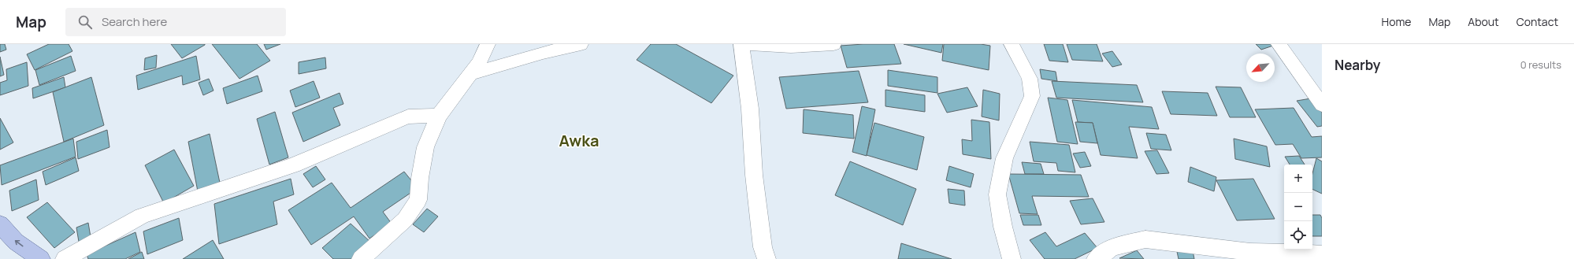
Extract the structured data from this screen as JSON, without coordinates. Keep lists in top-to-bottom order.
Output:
{
  "districts": ["Awka"],
  "north": "bottom left",
  "page": {
    "header": "Map",
    "search": "Search here",
    "nav": [
      "Home",
      "Map",
      "About",
      "Contact"
    ],
    "heading": ["Nearby", "0 results"],
    "map_buttons": ["+", "−"]
  }
}
